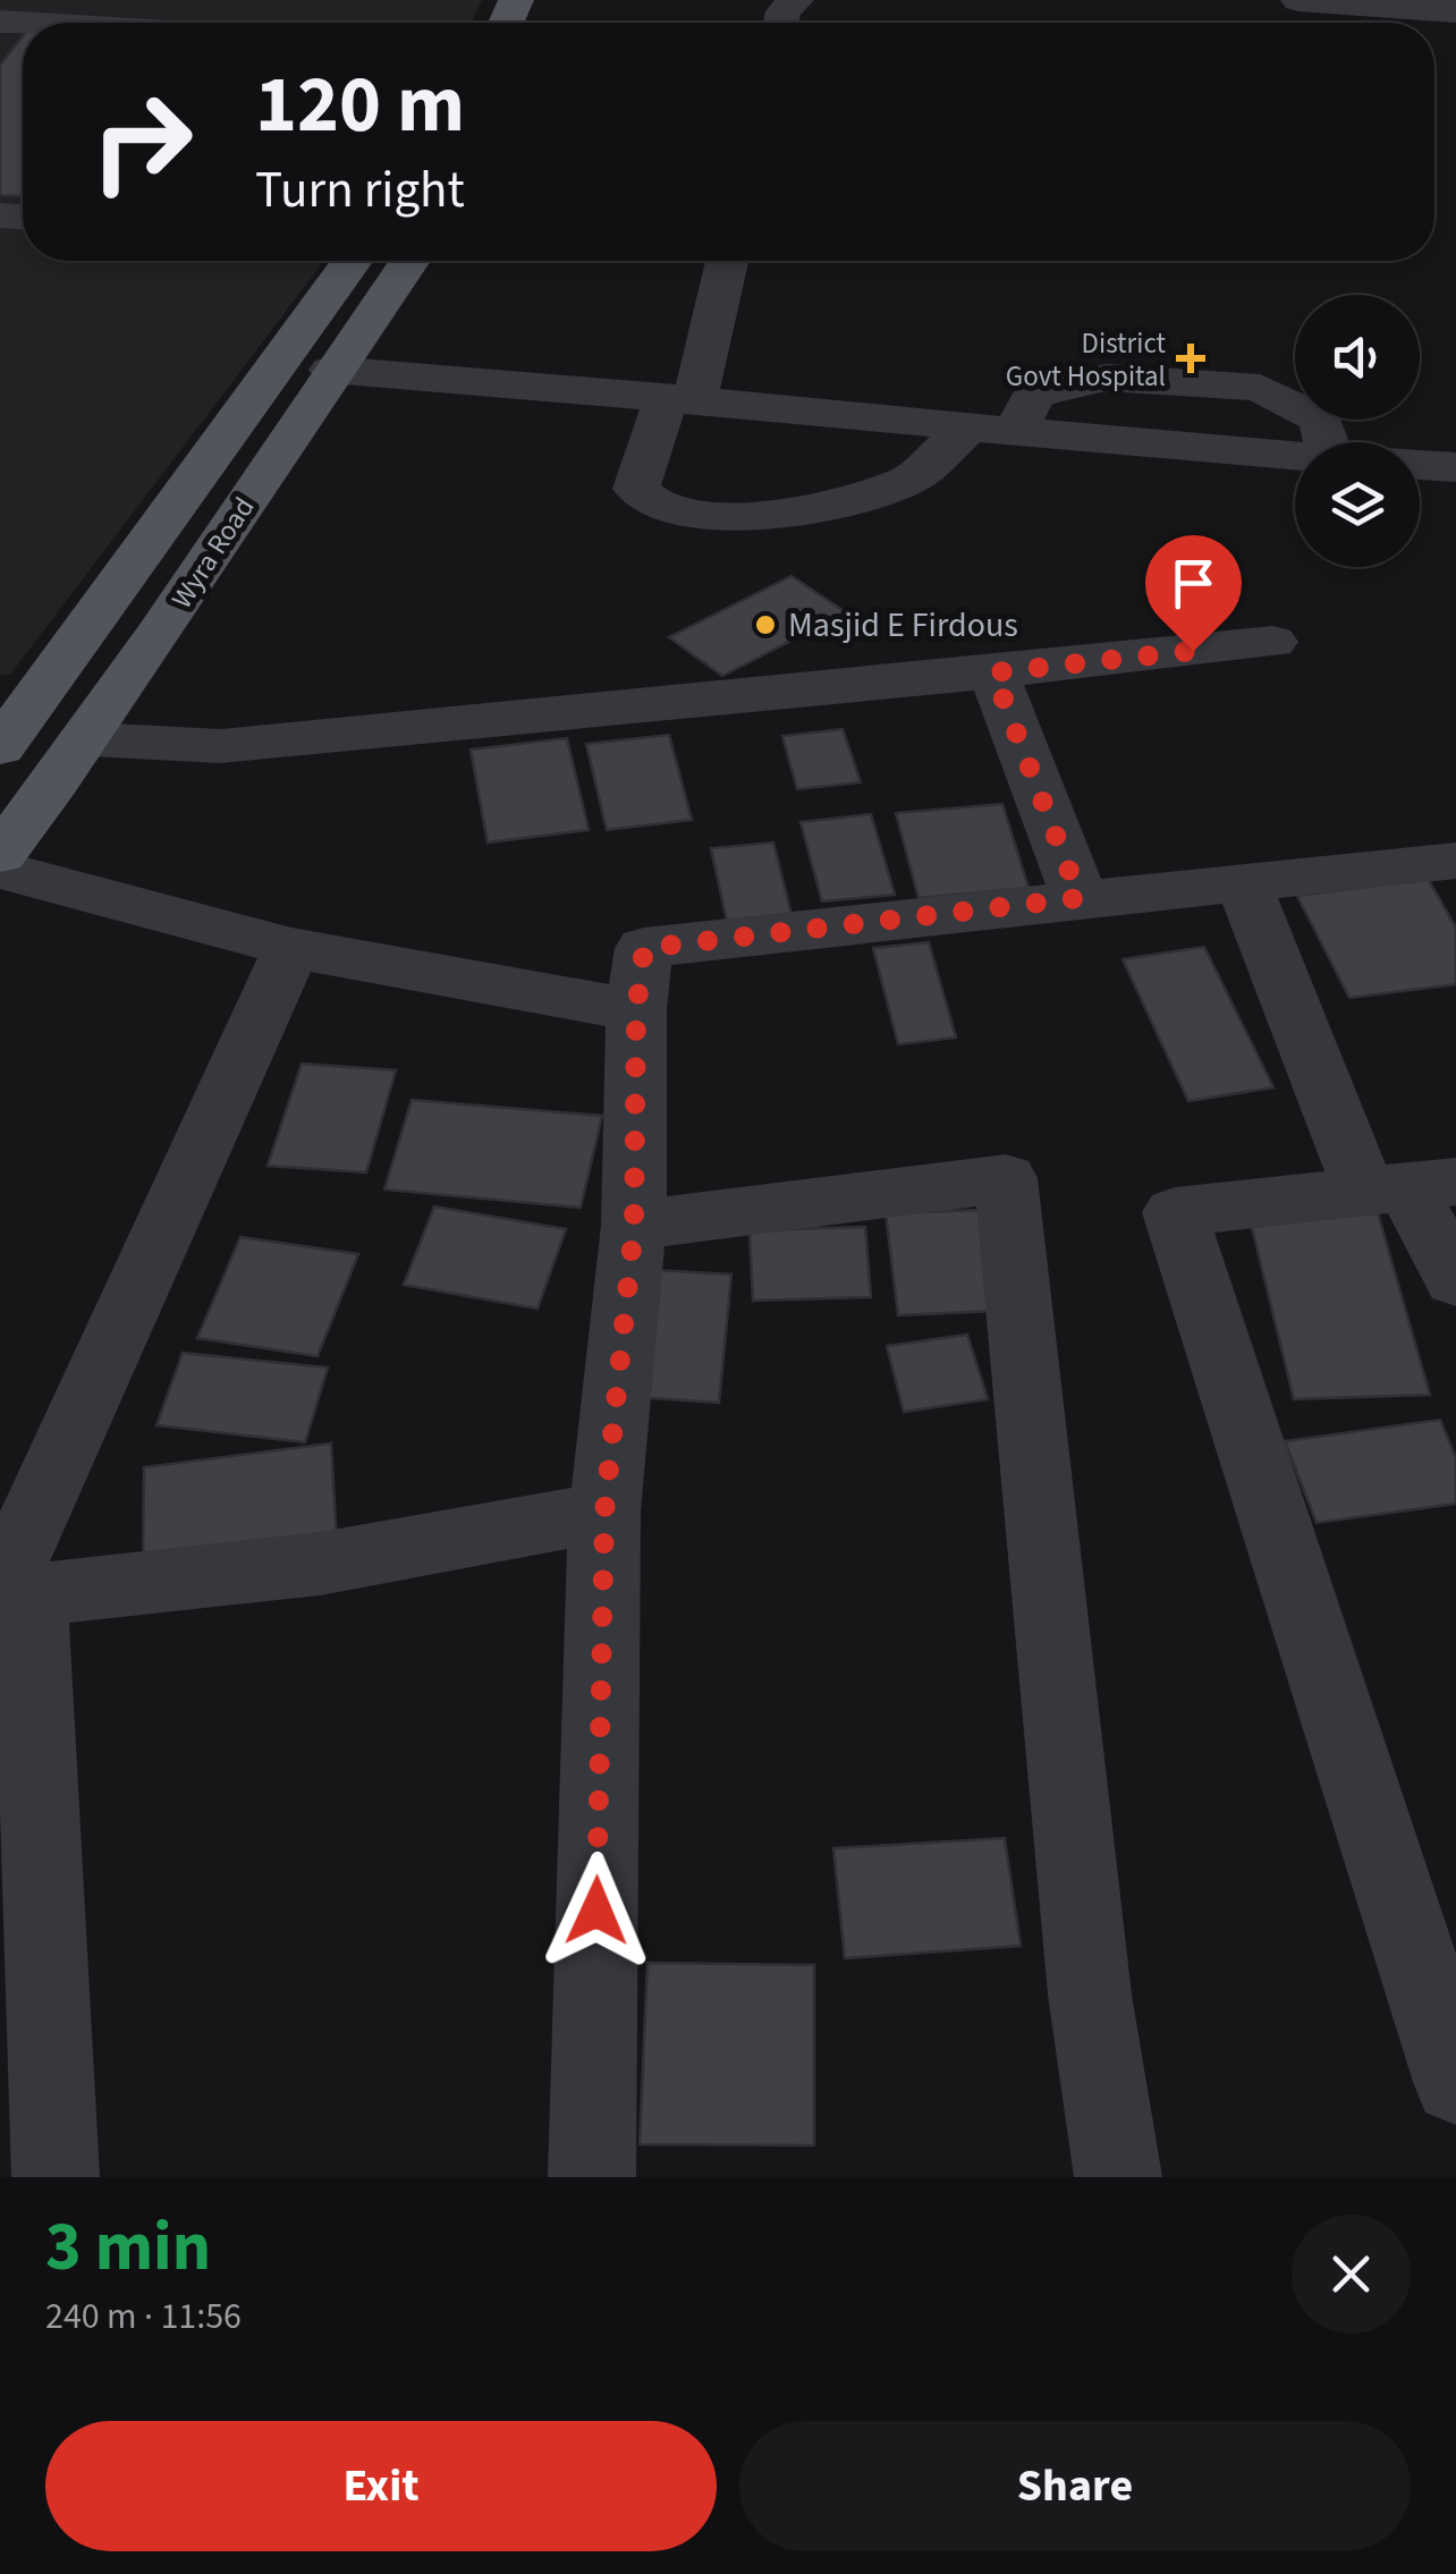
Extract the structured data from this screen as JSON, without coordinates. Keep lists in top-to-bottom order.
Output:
{
  "streets": {
    "main road": ["Wyra Road"]
  },
  "places": {
    "health": ["District Govt Hospital"],
    "other": ["Masjid E Firdous"]
  },
  "page": {
    "turn": ["120 m", "Turn right"],
    "heading": ["3 min", "240 m · 11:56"],
    "buttons": ["Exit", "Share"]
  }
}
